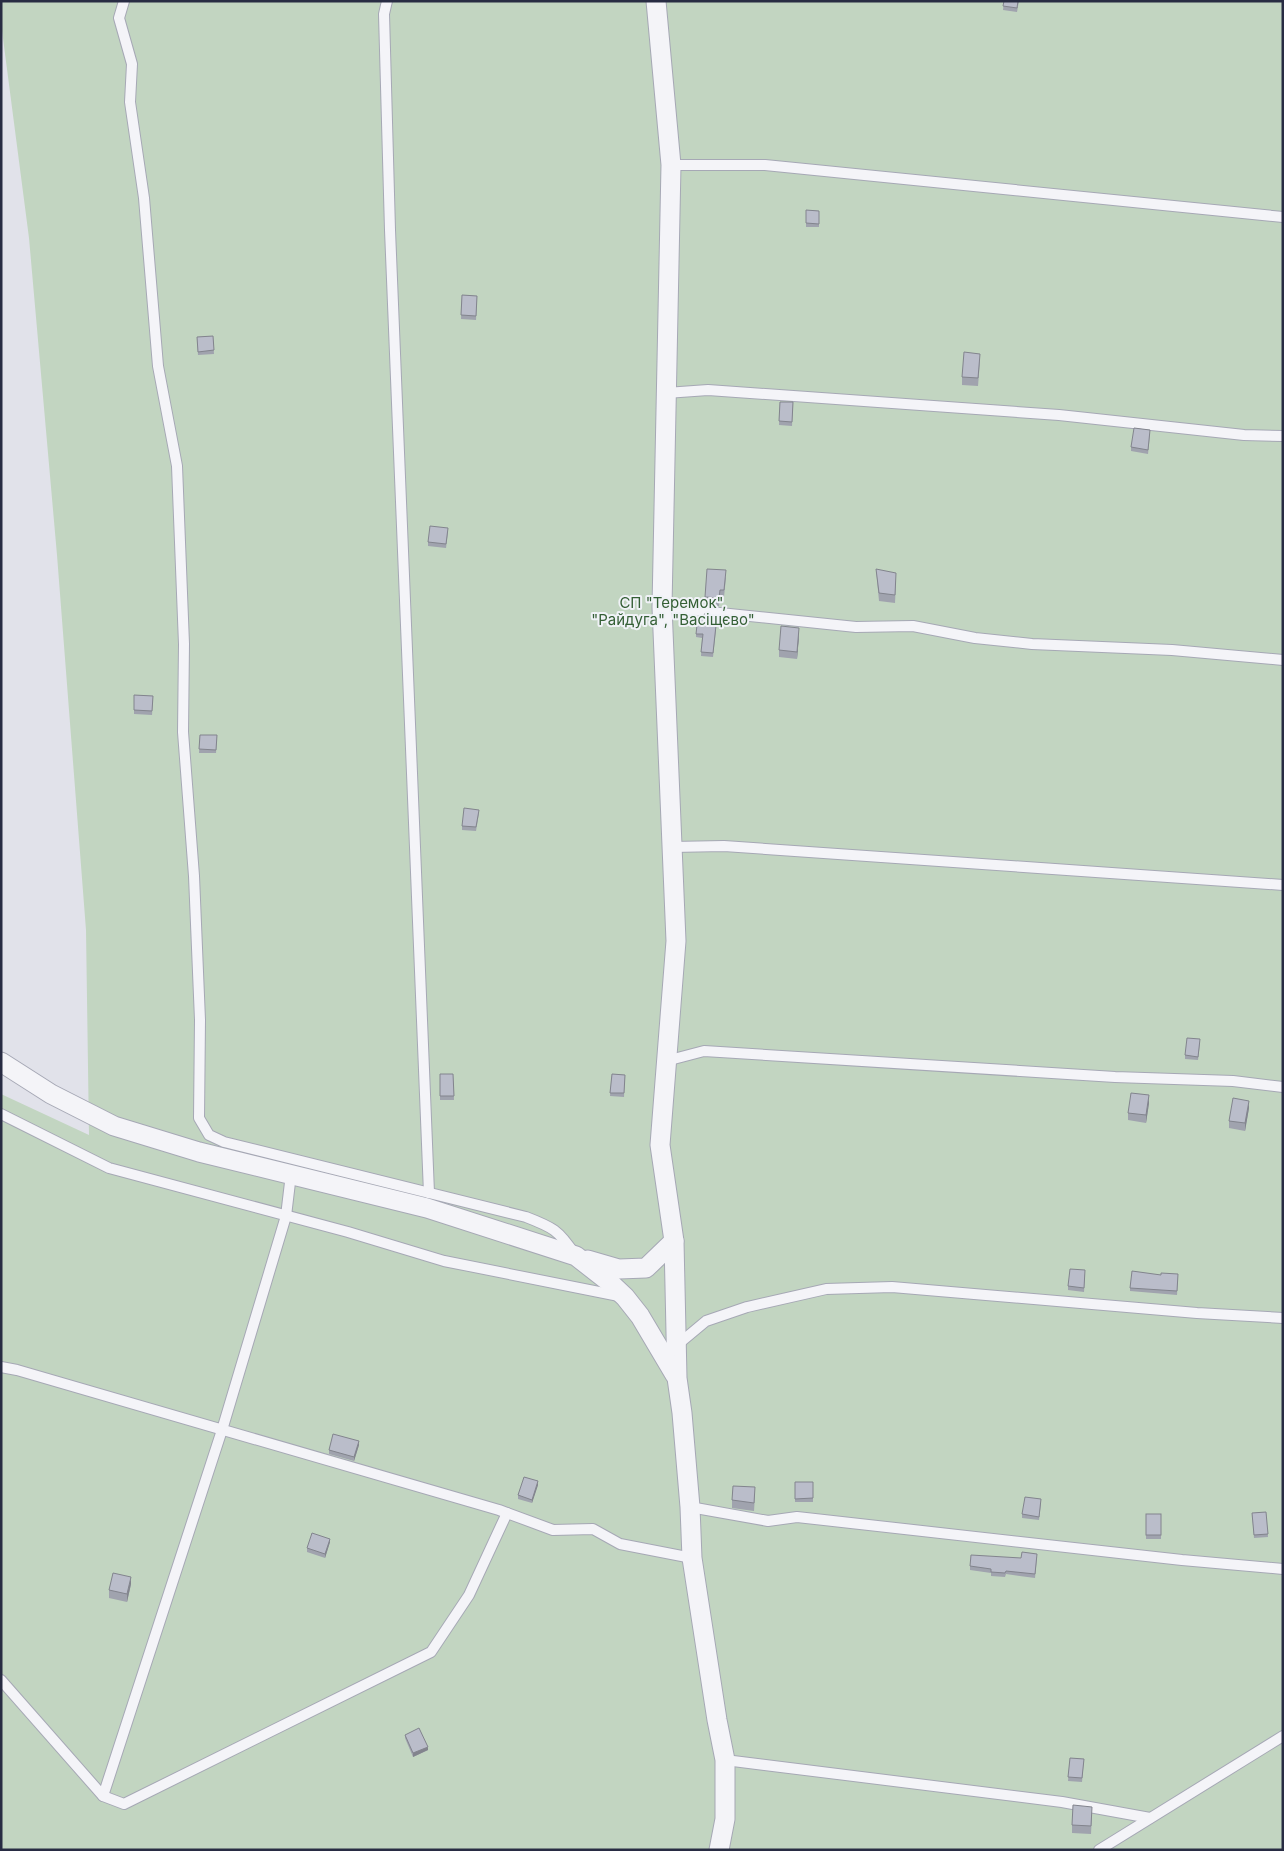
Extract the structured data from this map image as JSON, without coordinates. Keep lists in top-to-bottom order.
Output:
{
  "parks": ["СП \"Теремок\", \"Райдуга\", \"Васіщєво\""]
}
